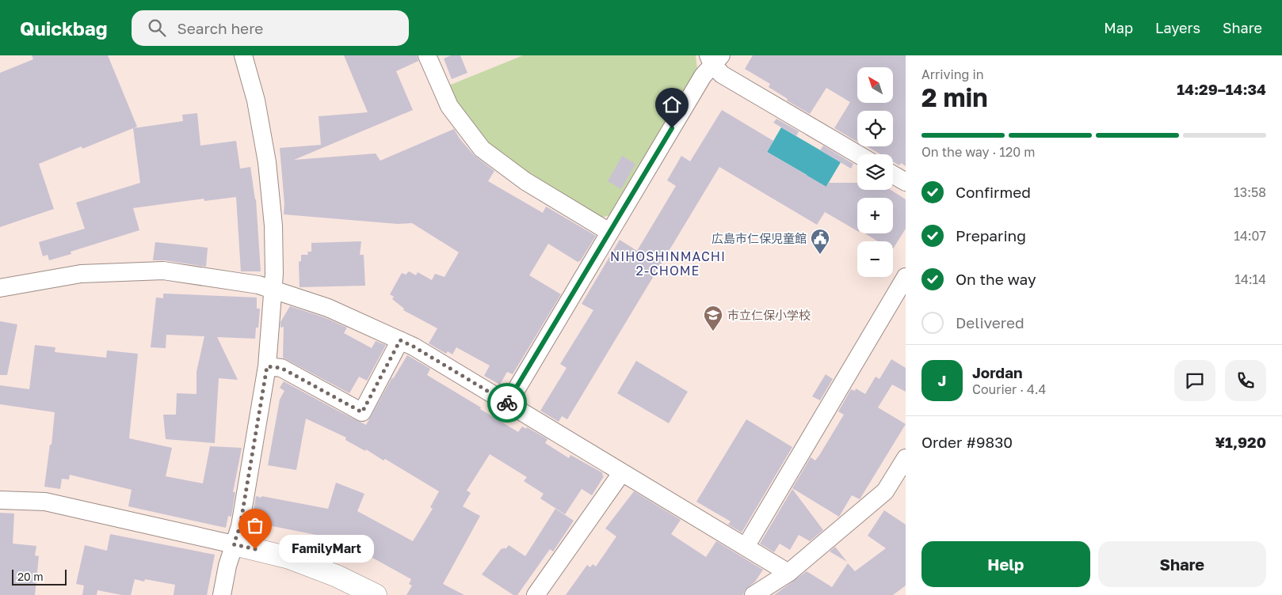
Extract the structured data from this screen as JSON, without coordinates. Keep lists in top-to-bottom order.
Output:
{
  "districts": ["NIHOSHINMACHI 2-CHOME"],
  "places": {
    "public building": ["広島市仁保児童館"],
    "school or university": ["市立仁保小学校"],
    "other": ["FamilyMart"]
  },
  "scale_bar": "20 m",
  "north": "top left",
  "page": {
    "header": "Quickbag",
    "search": "Search here",
    "nav": ["Map", "Layers", "Share"],
    "heading": ["2 min", "Arriving in", "14:29–14:34"],
    "panel": [
      "Jordan",
      "Courier · 4.4",
      "Order #9830",
      "¥1,920"
    ],
    "map_buttons": ["+", "−"],
    "bar": "On the way · 120 m",
    "list": [
      ["Confirmed", "13:58"],
      ["Preparing", "14:07"],
      ["On the way", "14:14"],
      "Delivered"
    ],
    "round": "J",
    "buttons": ["Help", "Share"],
    "bubble": "FamilyMart",
    "scale": "20 m"
  }
}
